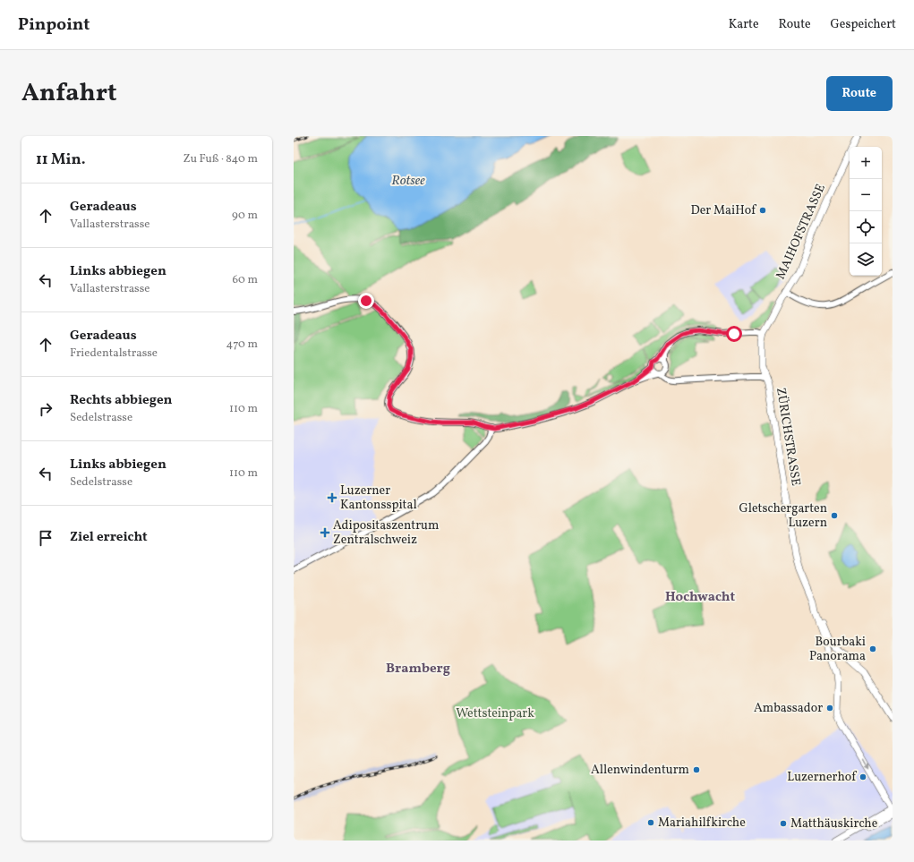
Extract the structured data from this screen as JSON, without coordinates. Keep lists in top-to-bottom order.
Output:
{
  "streets": {
    "main road": ["MAIHOFSTRASSE", "ZÜRICHSTRASSE"]
  },
  "crossings": [
    ["MAIHOFSTRASSE", "ZÜRICHSTRASSE"]
  ],
  "districts": ["Hochwacht", "Bramberg"],
  "water": ["Rotsee"],
  "parks": ["Wettsteinpark"],
  "places": {
    "other": [
      "Der MaiHof",
      "Gletschergarten Luzern",
      "Bourbaki Panorama",
      "Ambassador",
      "Allenwindenturm",
      "Luzernerhof",
      "Mariahilfkirche",
      "Matthäuskirche"
    ],
    "health": ["Luzerner Kantonsspital", "Adipositaszentrum Zentralschweiz"]
  },
  "page": {
    "header": "Pinpoint",
    "nav": ["Karte", "Route", "Gespeichert"],
    "title": "Anfahrt",
    "buttons": "Route",
    "heading": ["11 Min.", "Zu Fuß · 840 m"],
    "map_buttons": ["+", "−"],
    "list": [
      ["Geradeaus", "Vallasterstrasse", "90 m"],
      ["Links abbiegen", "Vallasterstrasse", "60 m"],
      ["Geradeaus", "Friedentalstrasse", "470 m"],
      ["Rechts abbiegen", "Sedelstrasse", "110 m"],
      ["Links abbiegen", "Sedelstrasse", "110 m"],
      "Ziel erreicht"
    ]
  }
}
